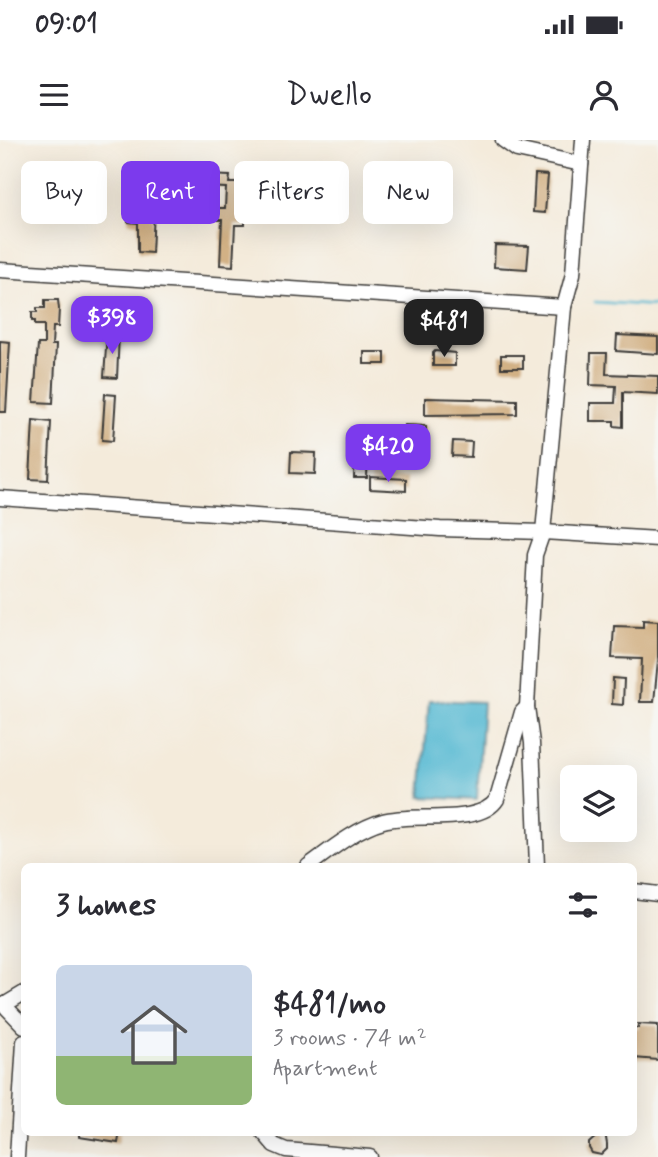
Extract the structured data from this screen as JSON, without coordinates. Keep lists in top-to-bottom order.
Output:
{
  "page": {
    "status": "09:01",
    "header": "Dwello",
    "chip": [
      "Buy",
      "Rent",
      "Filters",
      "New"
    ],
    "price": ["$398", "$481", "$420"],
    "heading": "3 homes",
    "list": [
      {
        "name": "$481/mo",
        "note": "3 rooms · 74 m² · Apartment"
      }
    ]
  }
}
